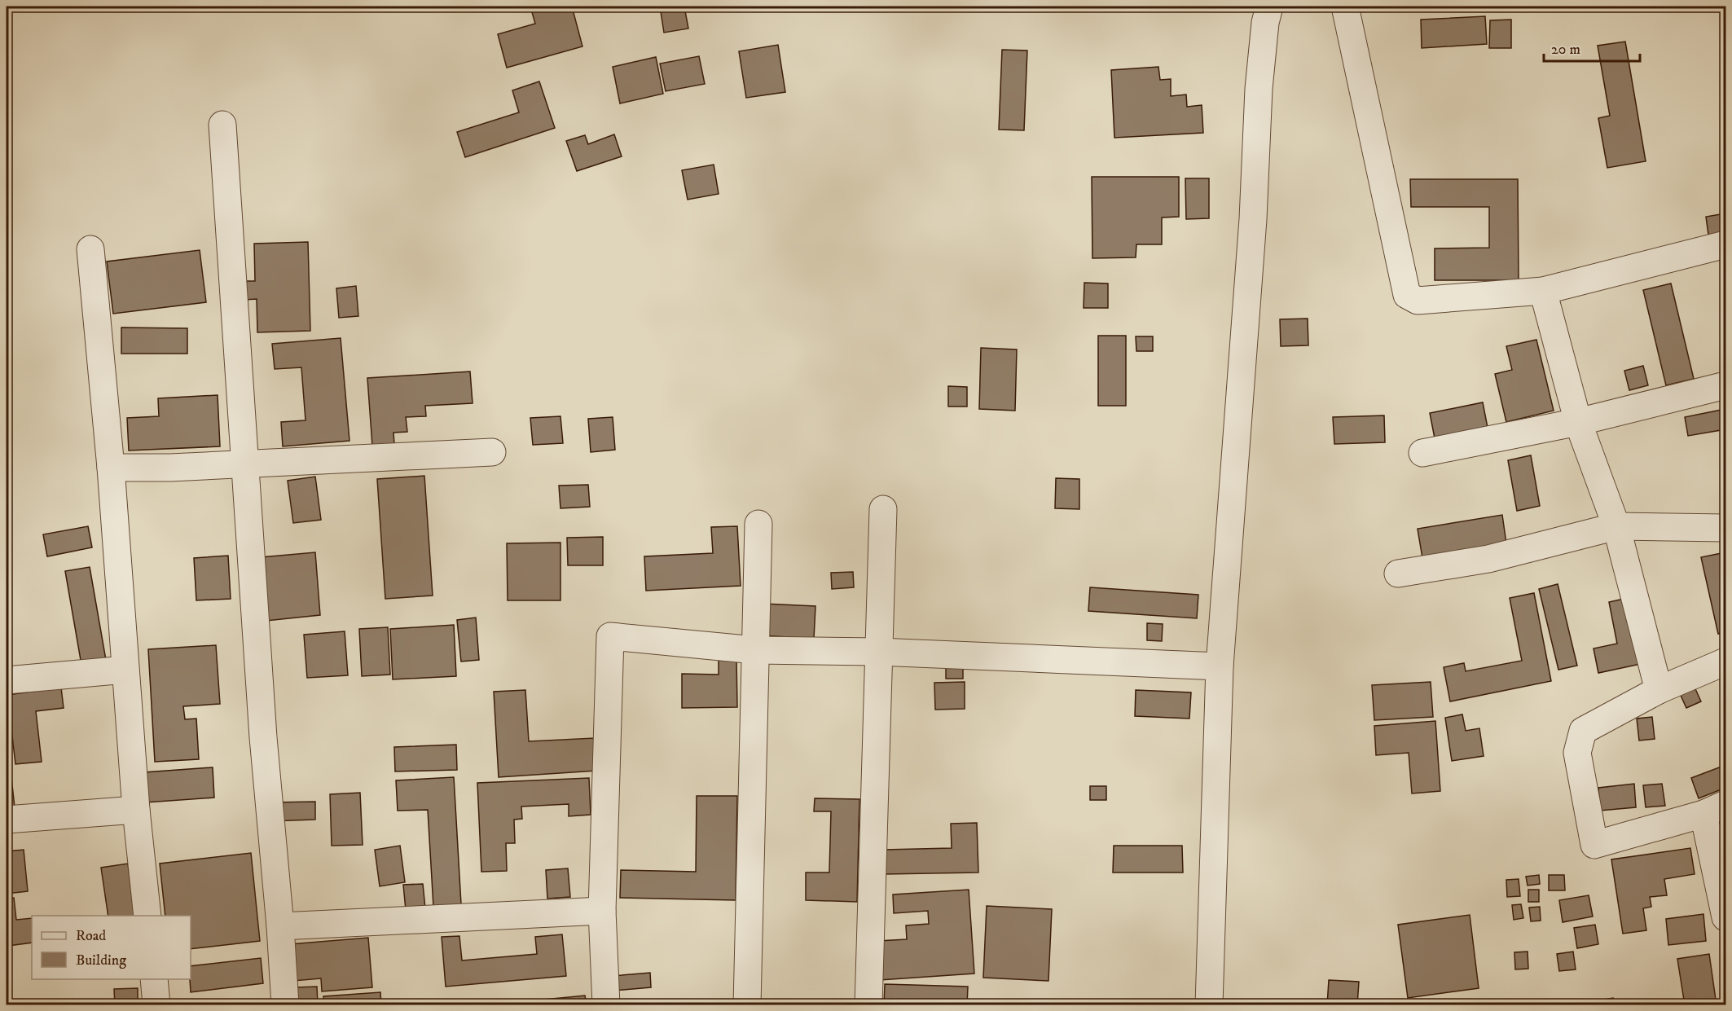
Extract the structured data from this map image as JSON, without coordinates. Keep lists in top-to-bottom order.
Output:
{
  "legend": ["Road", "Building"],
  "scale_bar": "20 m"
}
